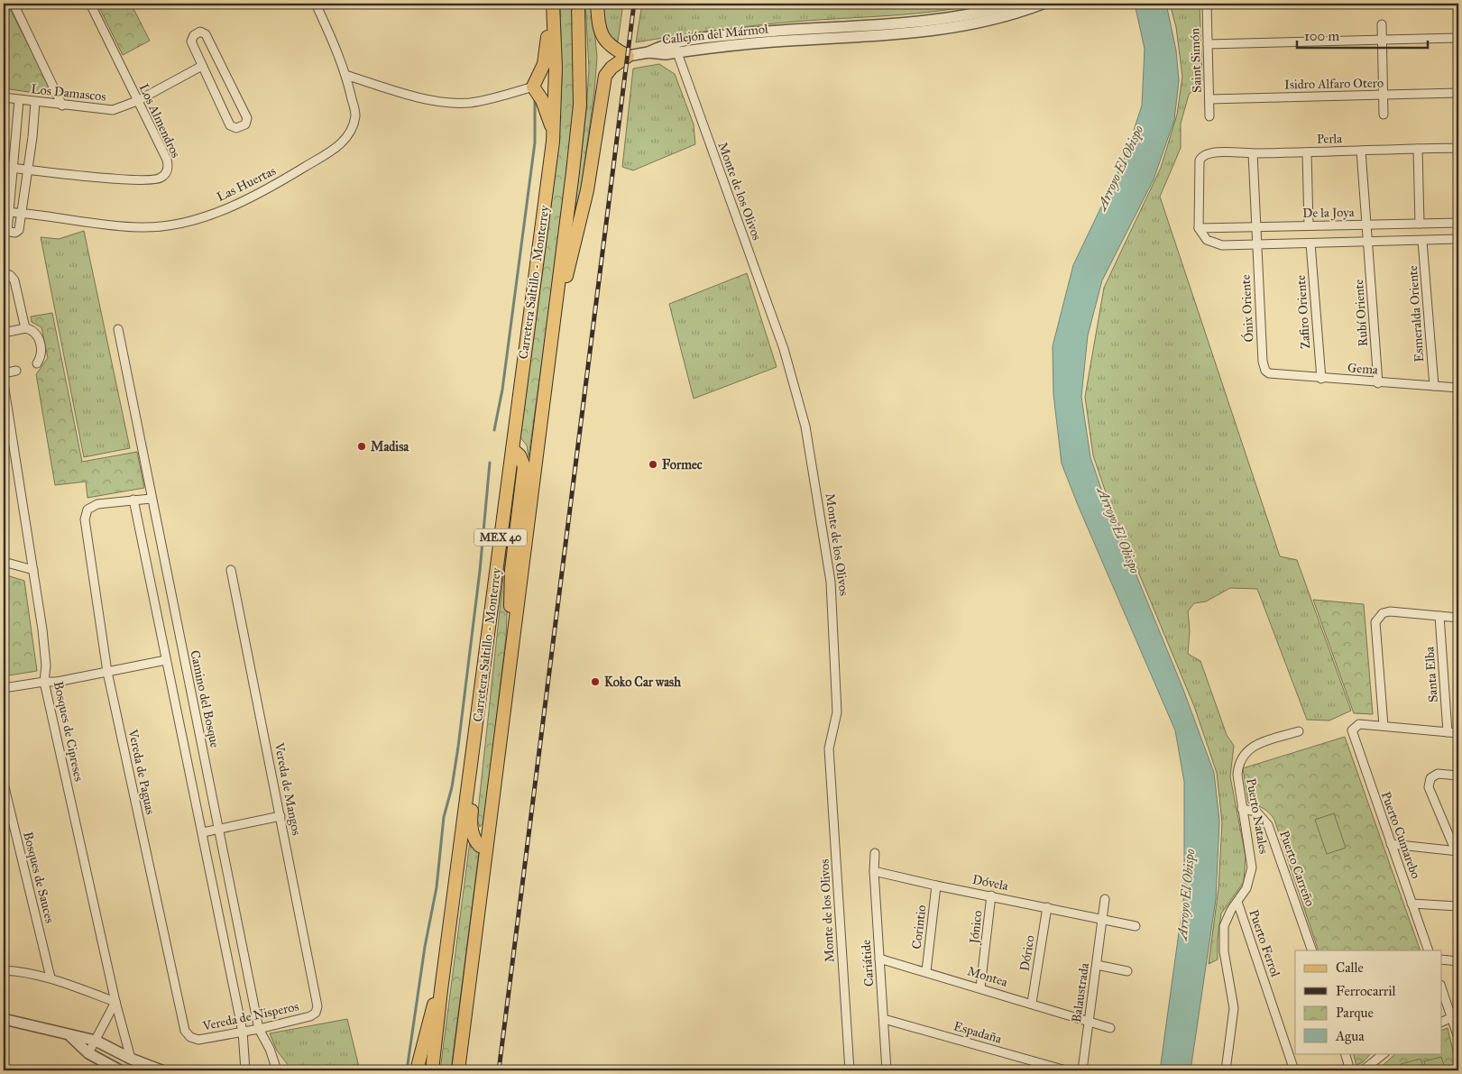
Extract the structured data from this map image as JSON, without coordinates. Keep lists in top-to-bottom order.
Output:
{
  "streets": {
    "main road": ["Carretera Saltillo - Monterrey", "MEX 40"],
    "street": [
      "Callejón del Mármol",
      "Saint Simón",
      "Isidro Alfaro Otero",
      "Los Damascos",
      "Los Almendros",
      "Perla",
      "Las Huertas",
      "Monte de los Olivos",
      "De la Joya",
      "Ónix Oriente",
      "Zafiro Oriente",
      "Rubí Oriente",
      "Esmeralda Oriente",
      "Gema",
      "Santa Elba",
      "Camino del Bosque",
      "Bosques de Cipreses",
      "Vereda de Paguas",
      "Vereda de Mangos",
      "Puerto Natales",
      "Puerto Cumarebo",
      "Puerto Carreño",
      "Bosques de Sauces",
      "Dóvela",
      "Corintio",
      "Jónico",
      "Puerto Ferrol",
      "Dórico",
      "Cariátide",
      "Montea",
      "Balaustrada",
      "Vereda de Nisperos",
      "Espadaña"
    ]
  },
  "crossings": [
    ["Callejón del Mármol", "Monte de los Olivos"],
    ["Saint Simón", "Isidro Alfaro Otero"],
    ["Los Damascos", "Los Almendros"],
    ["Perla", "De la Joya"],
    ["Perla", "Ónix Oriente"],
    ["Perla", "Rubí Oriente"],
    ["De la Joya", "Ónix Oriente"],
    ["De la Joya", "Rubí Oriente"],
    ["Ónix Oriente", "Gema"],
    ["Zafiro Oriente", "Gema"],
    ["Rubí Oriente", "Gema"],
    ["Esmeralda Oriente", "Gema"],
    ["Camino del Bosque", "Vereda de Nisperos"],
    ["Vereda de Paguas", "Vereda de Nisperos"],
    ["Vereda de Mangos", "Vereda de Nisperos"],
    ["Puerto Natales", "Puerto Carreño"],
    ["Puerto Natales", "Puerto Ferrol"],
    ["Dóvela", "Corintio"],
    ["Dóvela", "Jónico"],
    ["Dóvela", "Dórico"],
    ["Dóvela", "Cariátide"],
    ["Dóvela", "Balaustrada"],
    ["Corintio", "Montea"],
    ["Jónico", "Montea"],
    ["Dórico", "Montea"],
    ["Cariátide", "Montea"],
    ["Cariátide", "Espadaña"],
    ["Montea", "Balaustrada"]
  ],
  "water": ["Arroyo El Obispo"],
  "places": ["Madisa", "Formec", "Koko Car wash"],
  "legend": [
    "Calle",
    "Ferrocarril",
    "Parque",
    "Agua"
  ],
  "scale_bar": "100 m"
}
